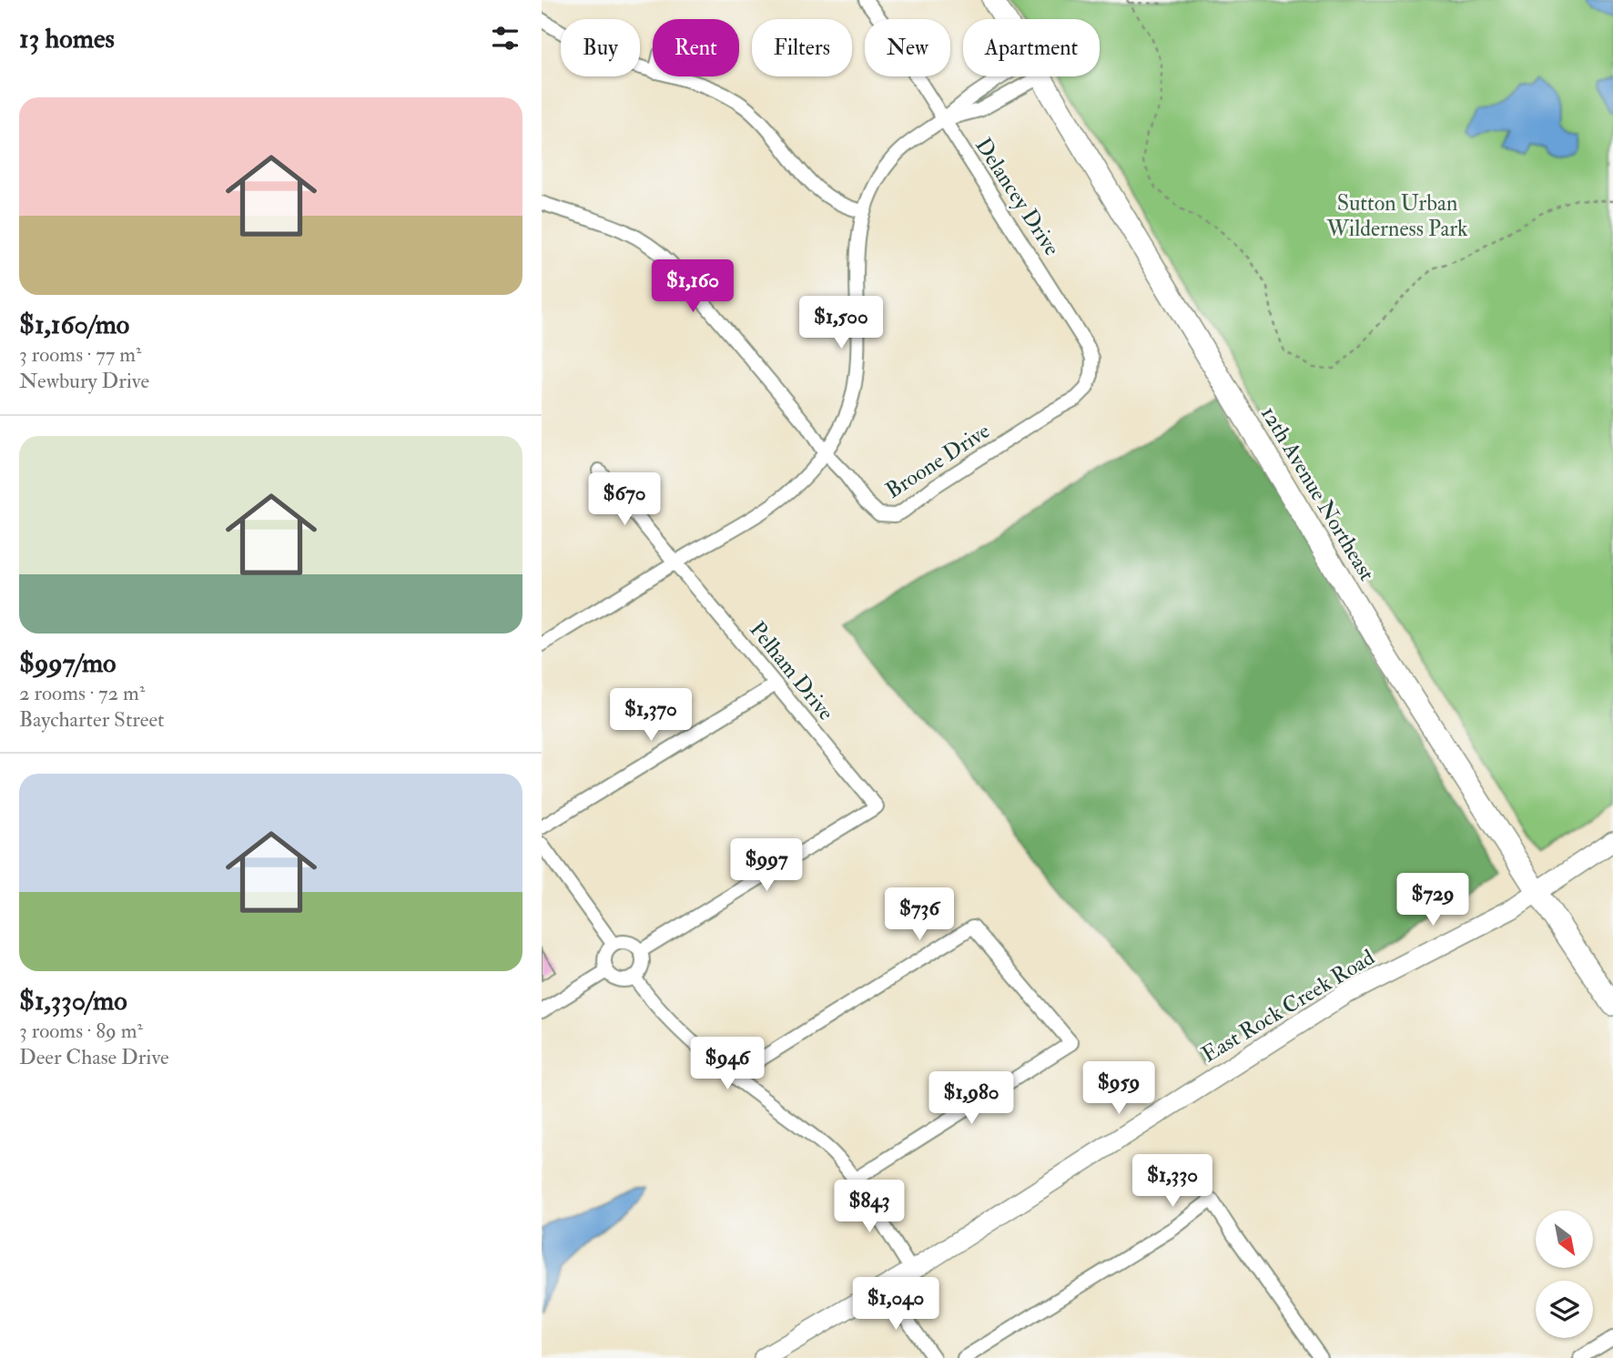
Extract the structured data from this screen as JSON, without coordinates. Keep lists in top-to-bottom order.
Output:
{
  "streets": {
    "main road": ["12th Avenue Northeast"],
    "street": [
      "Delancey Drive",
      "Broone Drive",
      "Pelham Drive",
      "East Rock Creek Road"
    ]
  },
  "crossings": [
    ["Delancey Drive", "Broone Drive"],
    ["12th Avenue Northeast", "East Rock Creek Road"]
  ],
  "parks": ["Sutton Urban Wilderness Park"],
  "north": "bottom right",
  "page": {
    "heading": "13 homes",
    "chip": [
      "Buy",
      "Rent",
      "Filters",
      "New",
      "Apartment"
    ],
    "list": [
      {
        "name": "$1,160/mo",
        "note": "3 rooms · 77 m² · Newbury Drive"
      },
      {
        "name": "$997/mo",
        "note": "2 rooms · 72 m² · Baycharter Street"
      },
      {
        "name": "$1,330/mo",
        "note": "3 rooms · 89 m² · Deer Chase Drive"
      }
    ],
    "price": [
      "$1,160",
      "$1,500",
      "$670",
      "$1,370",
      "$997",
      "$729",
      "$736",
      "$946",
      "$959",
      "$1,980",
      "$1,330",
      "$843",
      "$1,040"
    ]
  }
}
